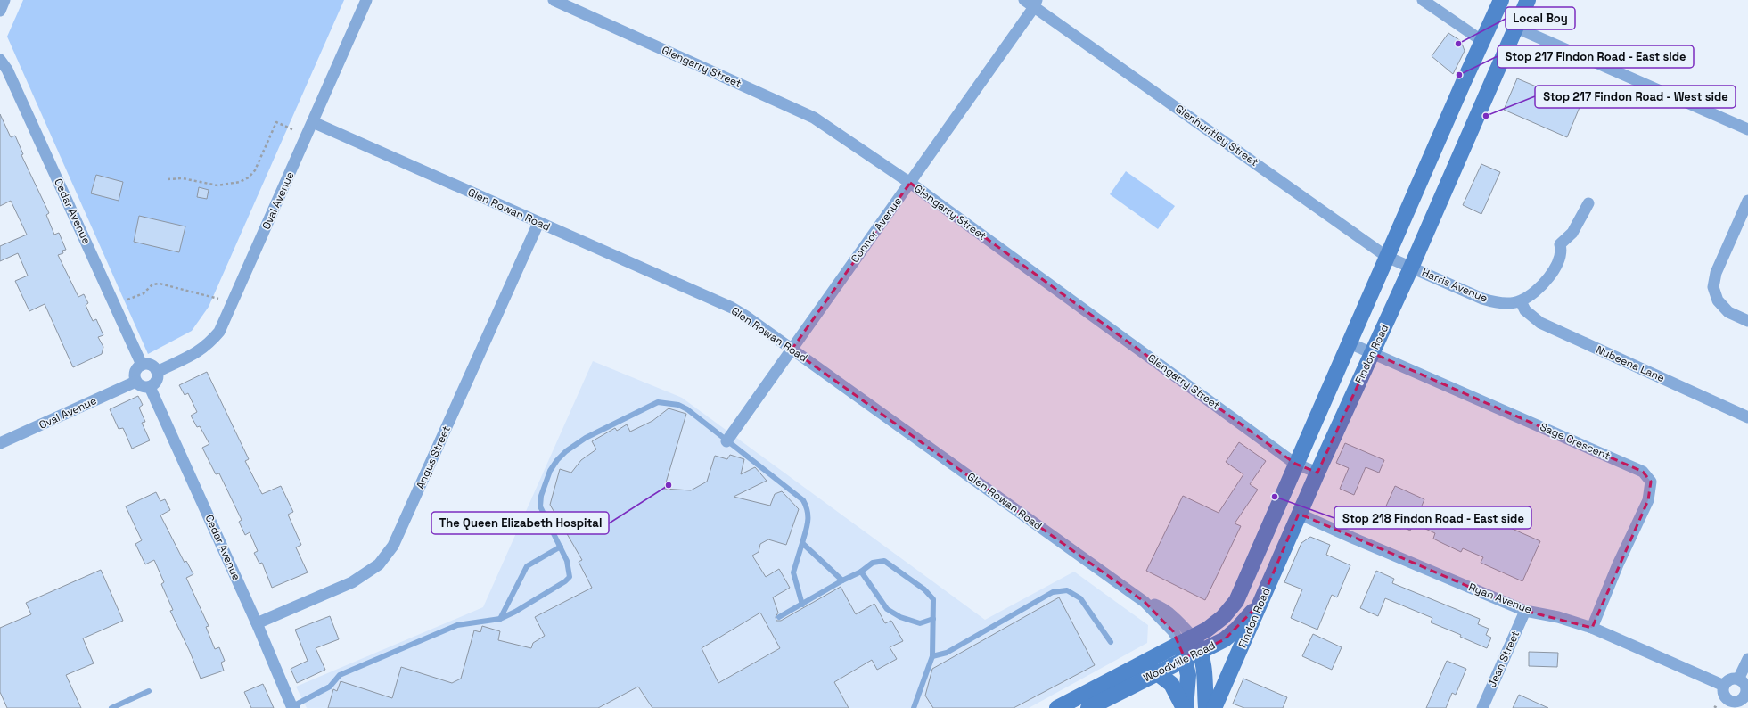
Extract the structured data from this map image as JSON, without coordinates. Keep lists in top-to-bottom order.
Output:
{
  "streets": {
    "main road": ["Findon Road", "Woodville Road"],
    "street": [
      "Glengarry Street",
      "Glenhuntley Street",
      "Oval Avenue",
      "Glen Rowan Road",
      "Cedar Avenue",
      "Connor Avenue",
      "Harris Avenue",
      "Nubeena Lane",
      "Sage Crescent",
      "Angus Street",
      "Ryan Avenue",
      "Jean Street"
    ]
  },
  "crossings": [
    ["Glengarry Street", "Connor Avenue"],
    ["Glengarry Street", "Findon Road"],
    ["Glenhuntley Street", "Connor Avenue"],
    ["Glenhuntley Street", "Harris Avenue"],
    ["Glenhuntley Street", "Findon Road"],
    ["Oval Avenue", "Glen Rowan Road"],
    ["Oval Avenue", "Cedar Avenue"],
    ["Glen Rowan Road", "Connor Avenue"],
    ["Glen Rowan Road", "Angus Street"],
    ["Glen Rowan Road", "Woodville Road"],
    ["Cedar Avenue", "Angus Street"],
    ["Harris Avenue", "Findon Road"],
    ["Harris Avenue", "Nubeena Lane"],
    ["Findon Road", "Sage Crescent"],
    ["Findon Road", "Ryan Avenue"],
    ["Findon Road", "Woodville Road"],
    ["Sage Crescent", "Ryan Avenue"],
    ["Ryan Avenue", "Jean Street"]
  ],
  "places": [
    "Local Boy",
    "Stop 217 Findon Road - East side",
    "Stop 217 Findon Road - West side",
    "The Queen Elizabeth Hospital",
    "Stop 218 Findon Road - East side"
  ]
}
